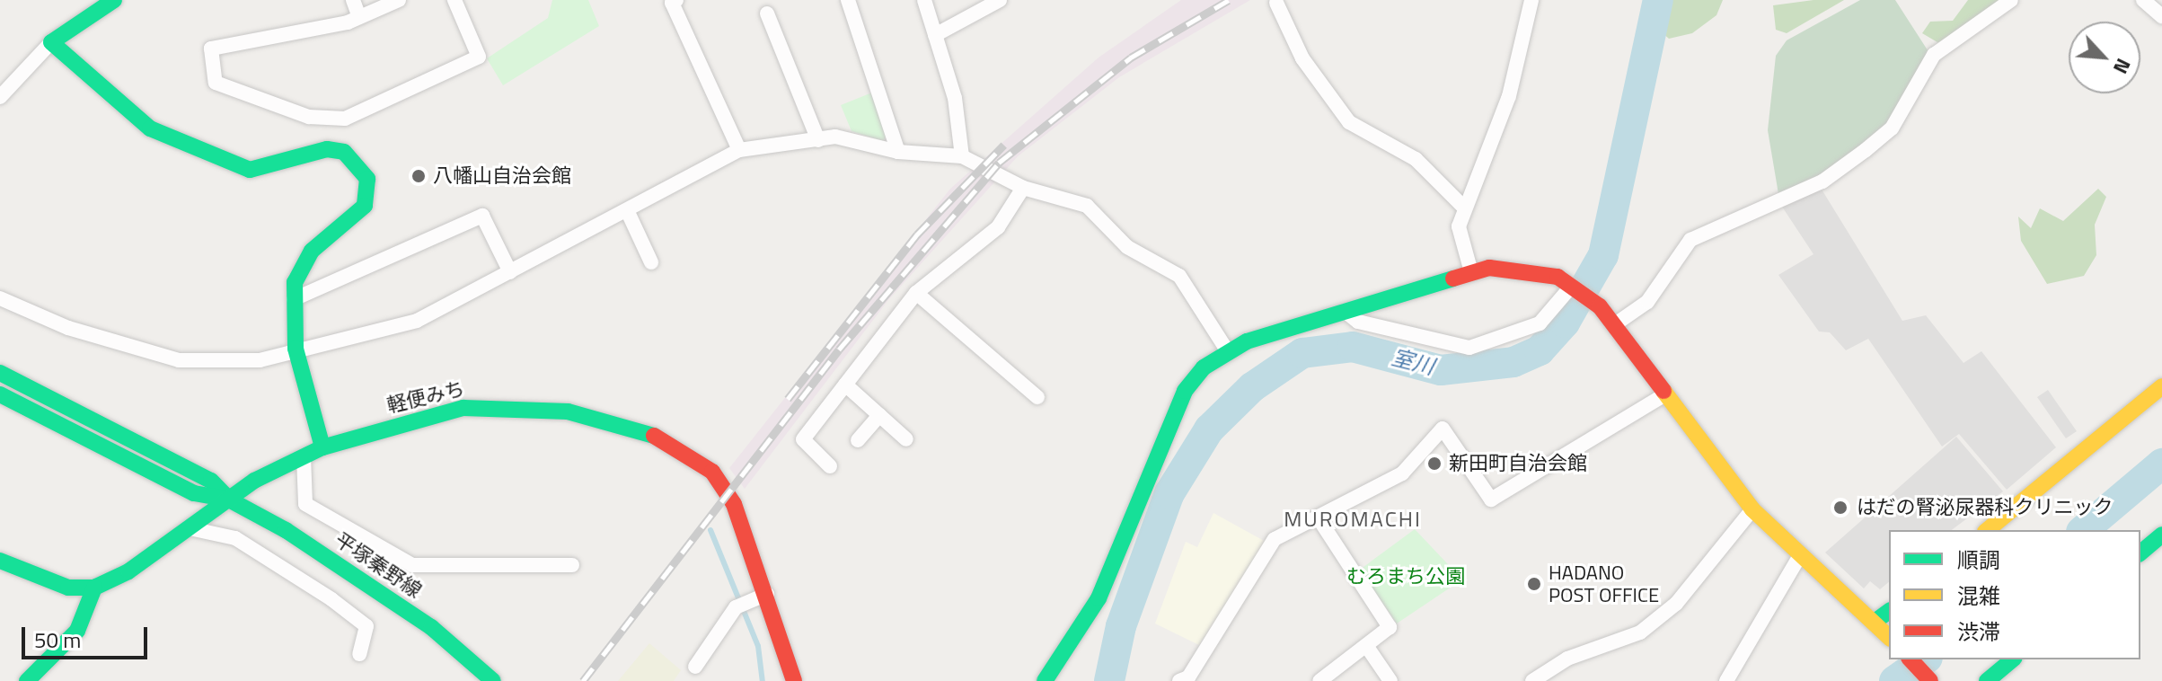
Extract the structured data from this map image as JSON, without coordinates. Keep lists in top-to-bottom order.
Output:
{
  "streets": {
    "street": ["軽便みち", "平塚秦野線"]
  },
  "crossings": [
    ["軽便みち", "平塚秦野線"]
  ],
  "districts": ["MUROMACHI"],
  "water": ["室川"],
  "parks": ["むろまち公園"],
  "places": [
    "八幡山自治会館",
    "新田町自治会館",
    "はだの腎泌尿器科クリニック",
    "HADANO POST OFFICE"
  ],
  "legend": ["順調", "混雑", "渋滞"],
  "scale_bar": "50 m",
  "north": "bottom right"
}
